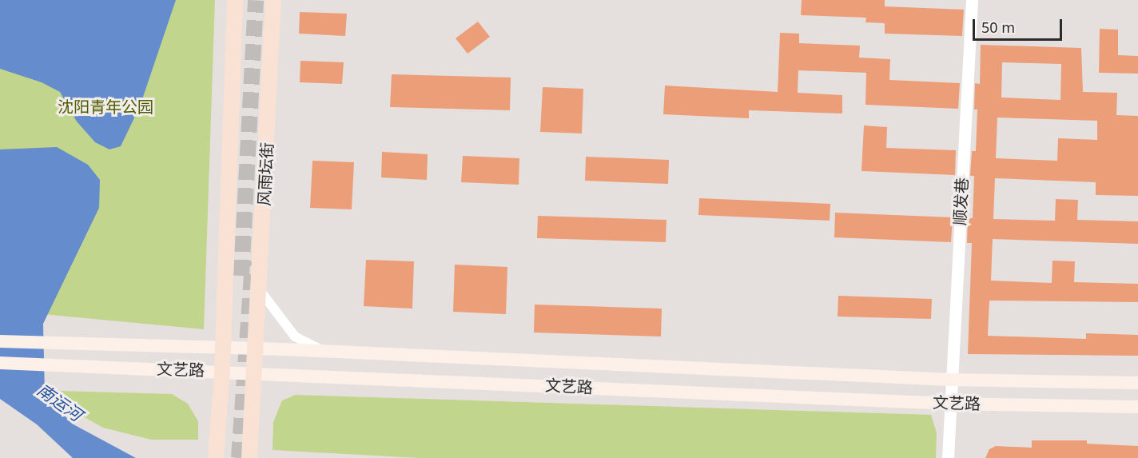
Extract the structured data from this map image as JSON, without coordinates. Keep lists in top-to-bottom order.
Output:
{
  "streets": {
    "main road": ["风雨坛街", "文艺路"],
    "street": ["顺发巷"]
  },
  "crossings": [
    ["风雨坛街", "文艺路"],
    ["顺发巷", "文艺路"]
  ],
  "water": ["南运河"],
  "parks": ["沈阳青年公园"],
  "scale_bar": "50 m"
}
